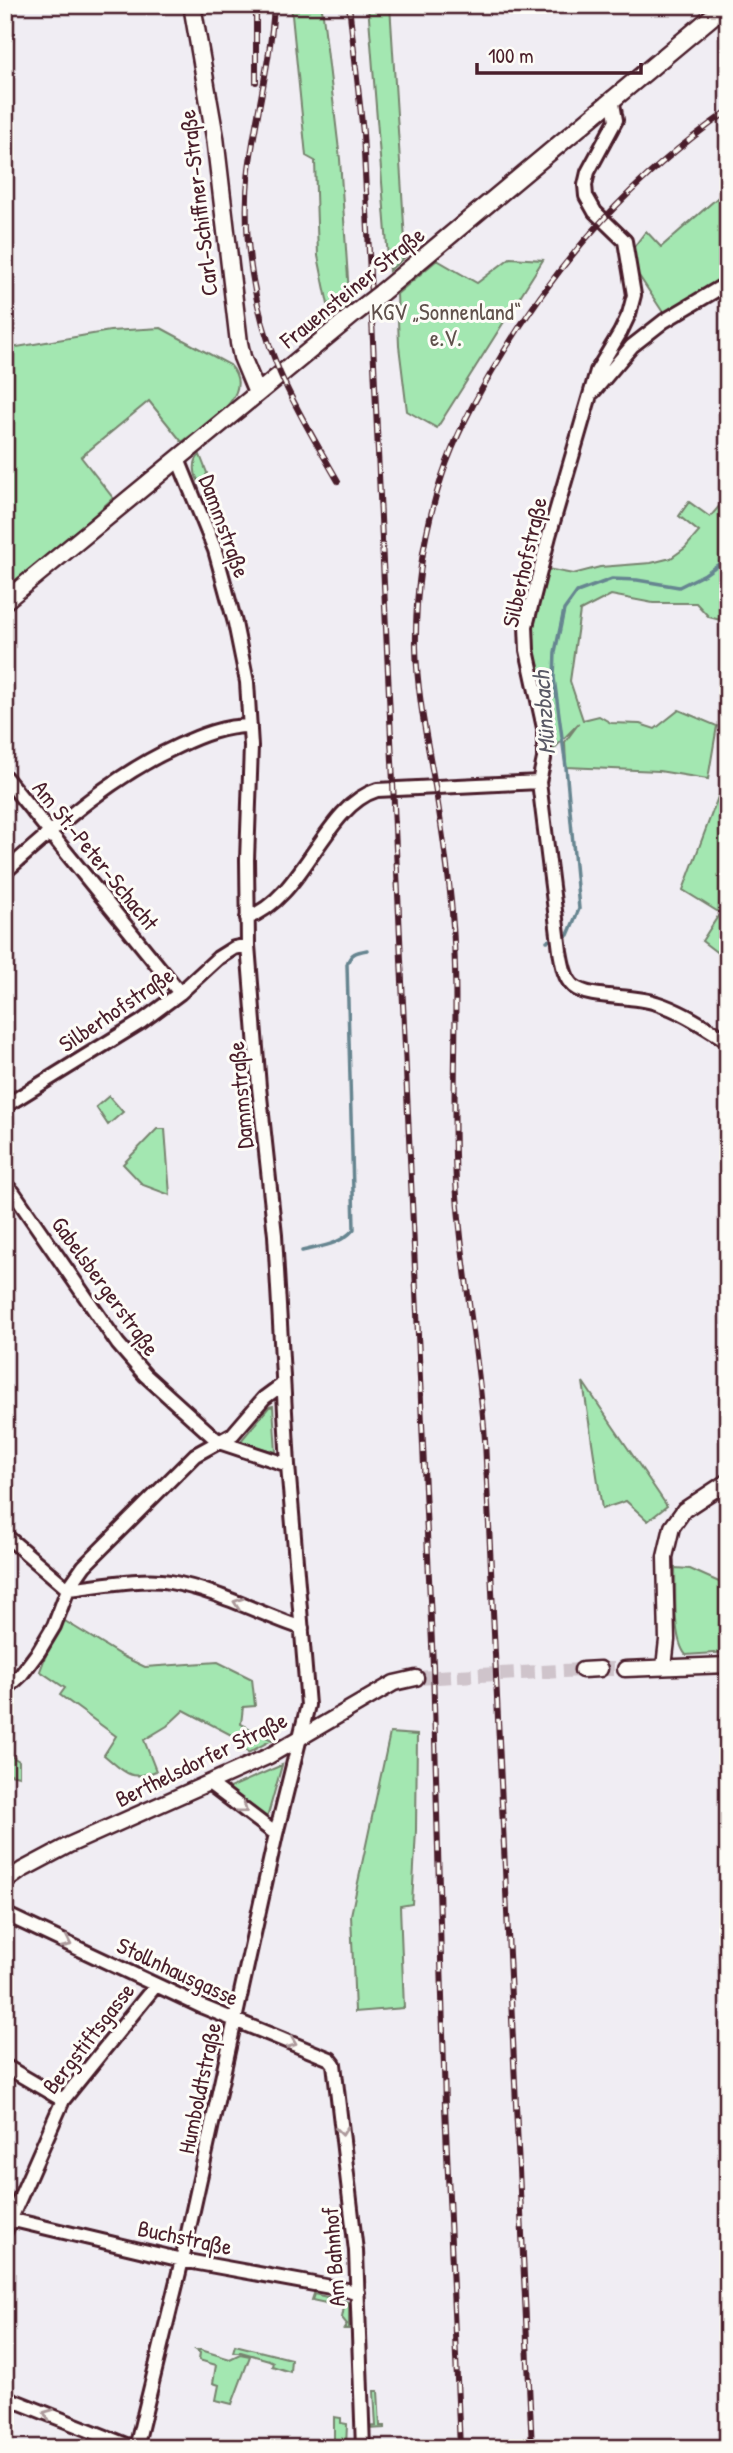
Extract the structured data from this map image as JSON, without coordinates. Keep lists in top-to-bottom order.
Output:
{
  "streets": {
    "main road": ["Carl-Schiffner-Straße", "Frauensteiner Straße"],
    "street": [
      "Dammstraße",
      "Silberhofstraße",
      "Am St.-Peter-Schacht",
      "Gabelsbergerstraße",
      "Berthelsdorfer Straße",
      "Stollnhausgasse",
      "Bergstiftsgasse",
      "Humboldtstraße",
      "Buchstraße",
      "Am Bahnhof"
    ]
  },
  "crossings": [
    ["Carl-Schiffner-Straße", "Frauensteiner Straße"],
    ["Frauensteiner Straße", "Dammstraße"],
    ["Frauensteiner Straße", "Silberhofstraße"],
    ["Dammstraße", "Silberhofstraße"],
    ["Dammstraße", "Gabelsbergerstraße"],
    ["Dammstraße", "Berthelsdorfer Straße"],
    ["Dammstraße", "Humboldtstraße"],
    ["Silberhofstraße", "Am St.-Peter-Schacht"],
    ["Berthelsdorfer Straße", "Humboldtstraße"],
    ["Stollnhausgasse", "Bergstiftsgasse"],
    ["Stollnhausgasse", "Humboldtstraße"],
    ["Stollnhausgasse", "Am Bahnhof"],
    ["Bergstiftsgasse", "Buchstraße"],
    ["Humboldtstraße", "Buchstraße"],
    ["Buchstraße", "Am Bahnhof"]
  ],
  "one_way": ["Stollnhausgasse", "Am Bahnhof"],
  "water": ["Münzbach"],
  "parks": ["KGV „Sonnenland“ e.V."],
  "scale_bar": "100 m"
}
